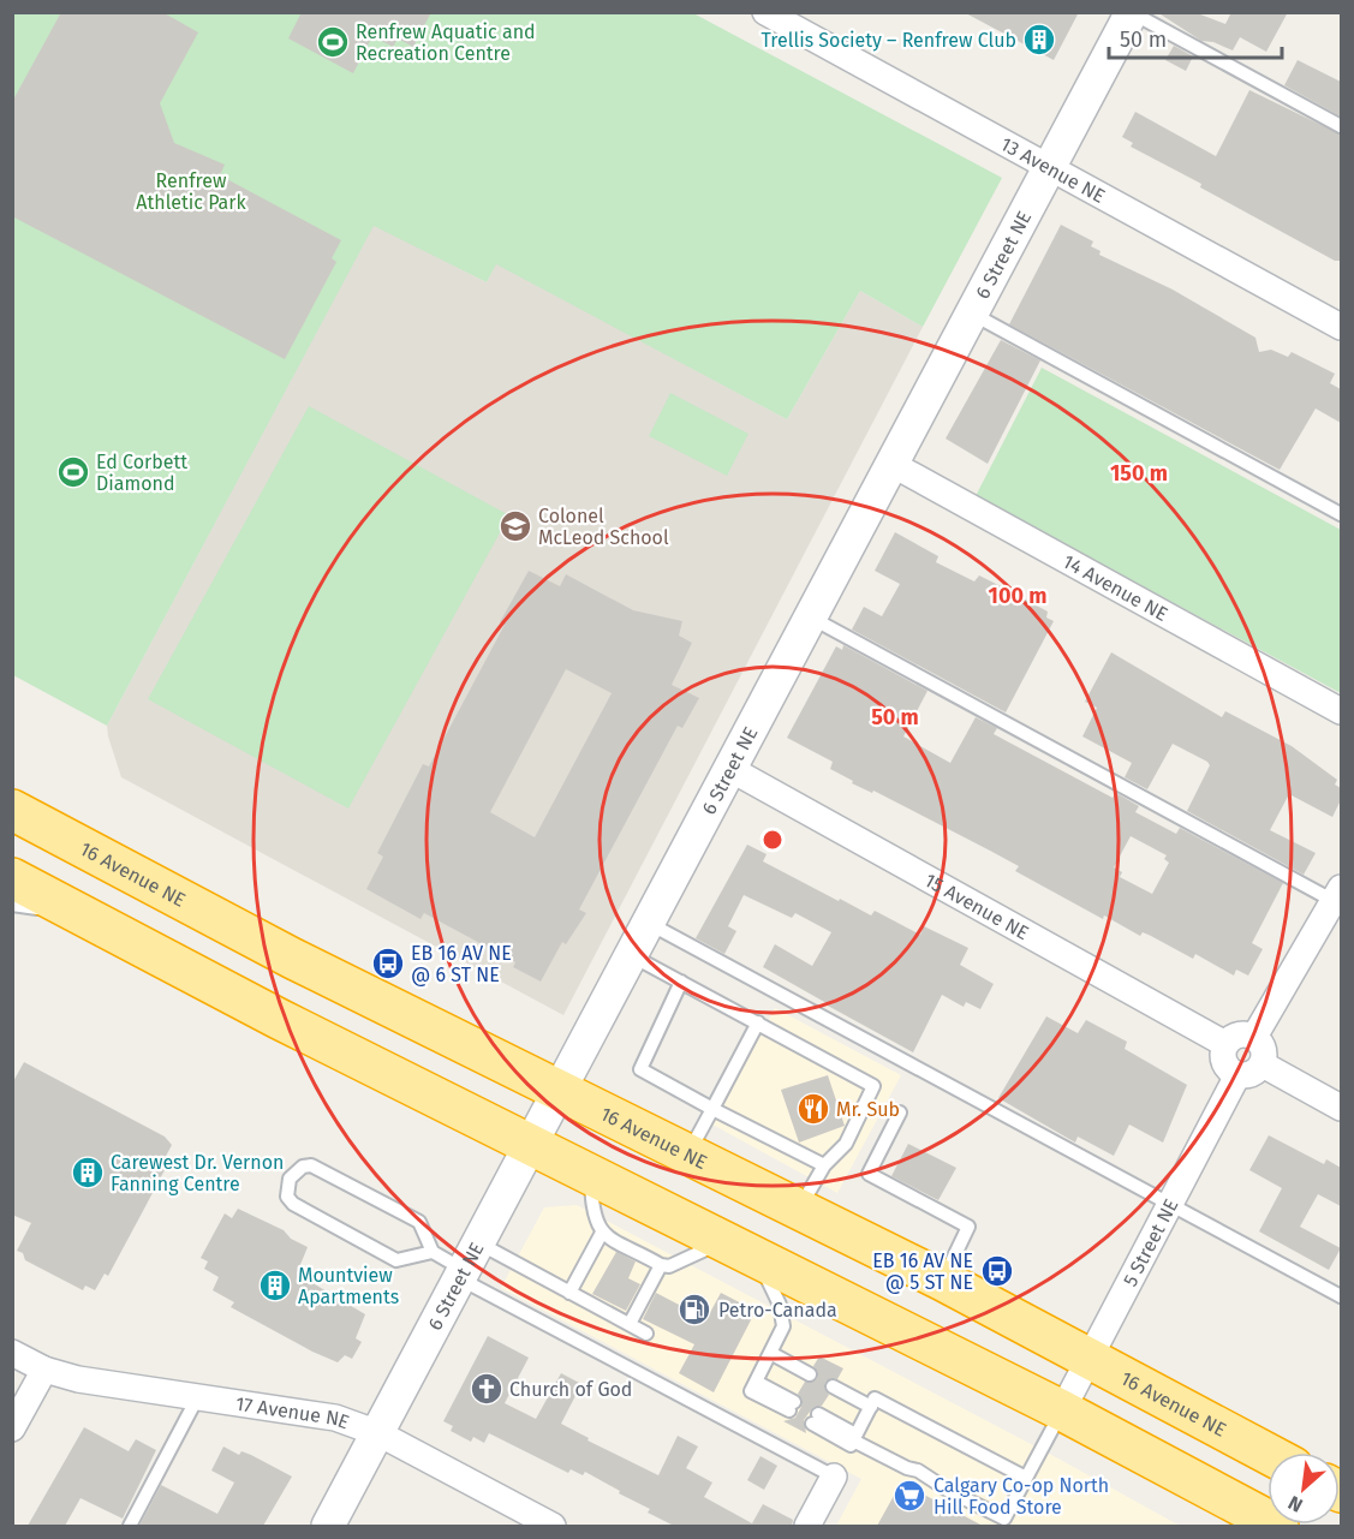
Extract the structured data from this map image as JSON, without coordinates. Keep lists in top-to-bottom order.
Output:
{
  "streets": {
    "highway": ["16 Avenue NE"],
    "street": [
      "13 Avenue NE",
      "6 Street NE",
      "14 Avenue NE",
      "15 Avenue NE",
      "5 Street NE",
      "17 Avenue NE"
    ]
  },
  "crossings": [
    ["13 Avenue NE", "6 Street NE"],
    ["6 Street NE", "14 Avenue NE"],
    ["6 Street NE", "16 Avenue NE"],
    ["6 Street NE", "15 Avenue NE"],
    ["6 Street NE", "17 Avenue NE"],
    ["16 Avenue NE", "5 Street NE"],
    ["15 Avenue NE", "5 Street NE"]
  ],
  "parks": ["Renfrew Athletic Park"],
  "places": {
    "building": ["Trellis Society – Renfrew Club", "Carewest Dr. Vernon Fanning Centre", "Mountview Apartments"],
    "sports": ["Renfrew Aquatic and Recreation Centre", "Ed Corbett Diamond"],
    "school or university": ["Colonel McLeod School"],
    "bus stop": ["EB 16 AV NE @ 6 ST NE", "EB 16 AV NE @ 5 ST NE"],
    "restaurant": ["Mr. Sub"],
    "fuel station": ["Petro-Canada"],
    "church": ["Church of God"],
    "supermarket": ["Calgary Co-op North Hill Food Store"]
  },
  "scale_bar": "50 m",
  "north": "bottom left",
  "rings": ["150 m", "100 m", "50 m"]
}
